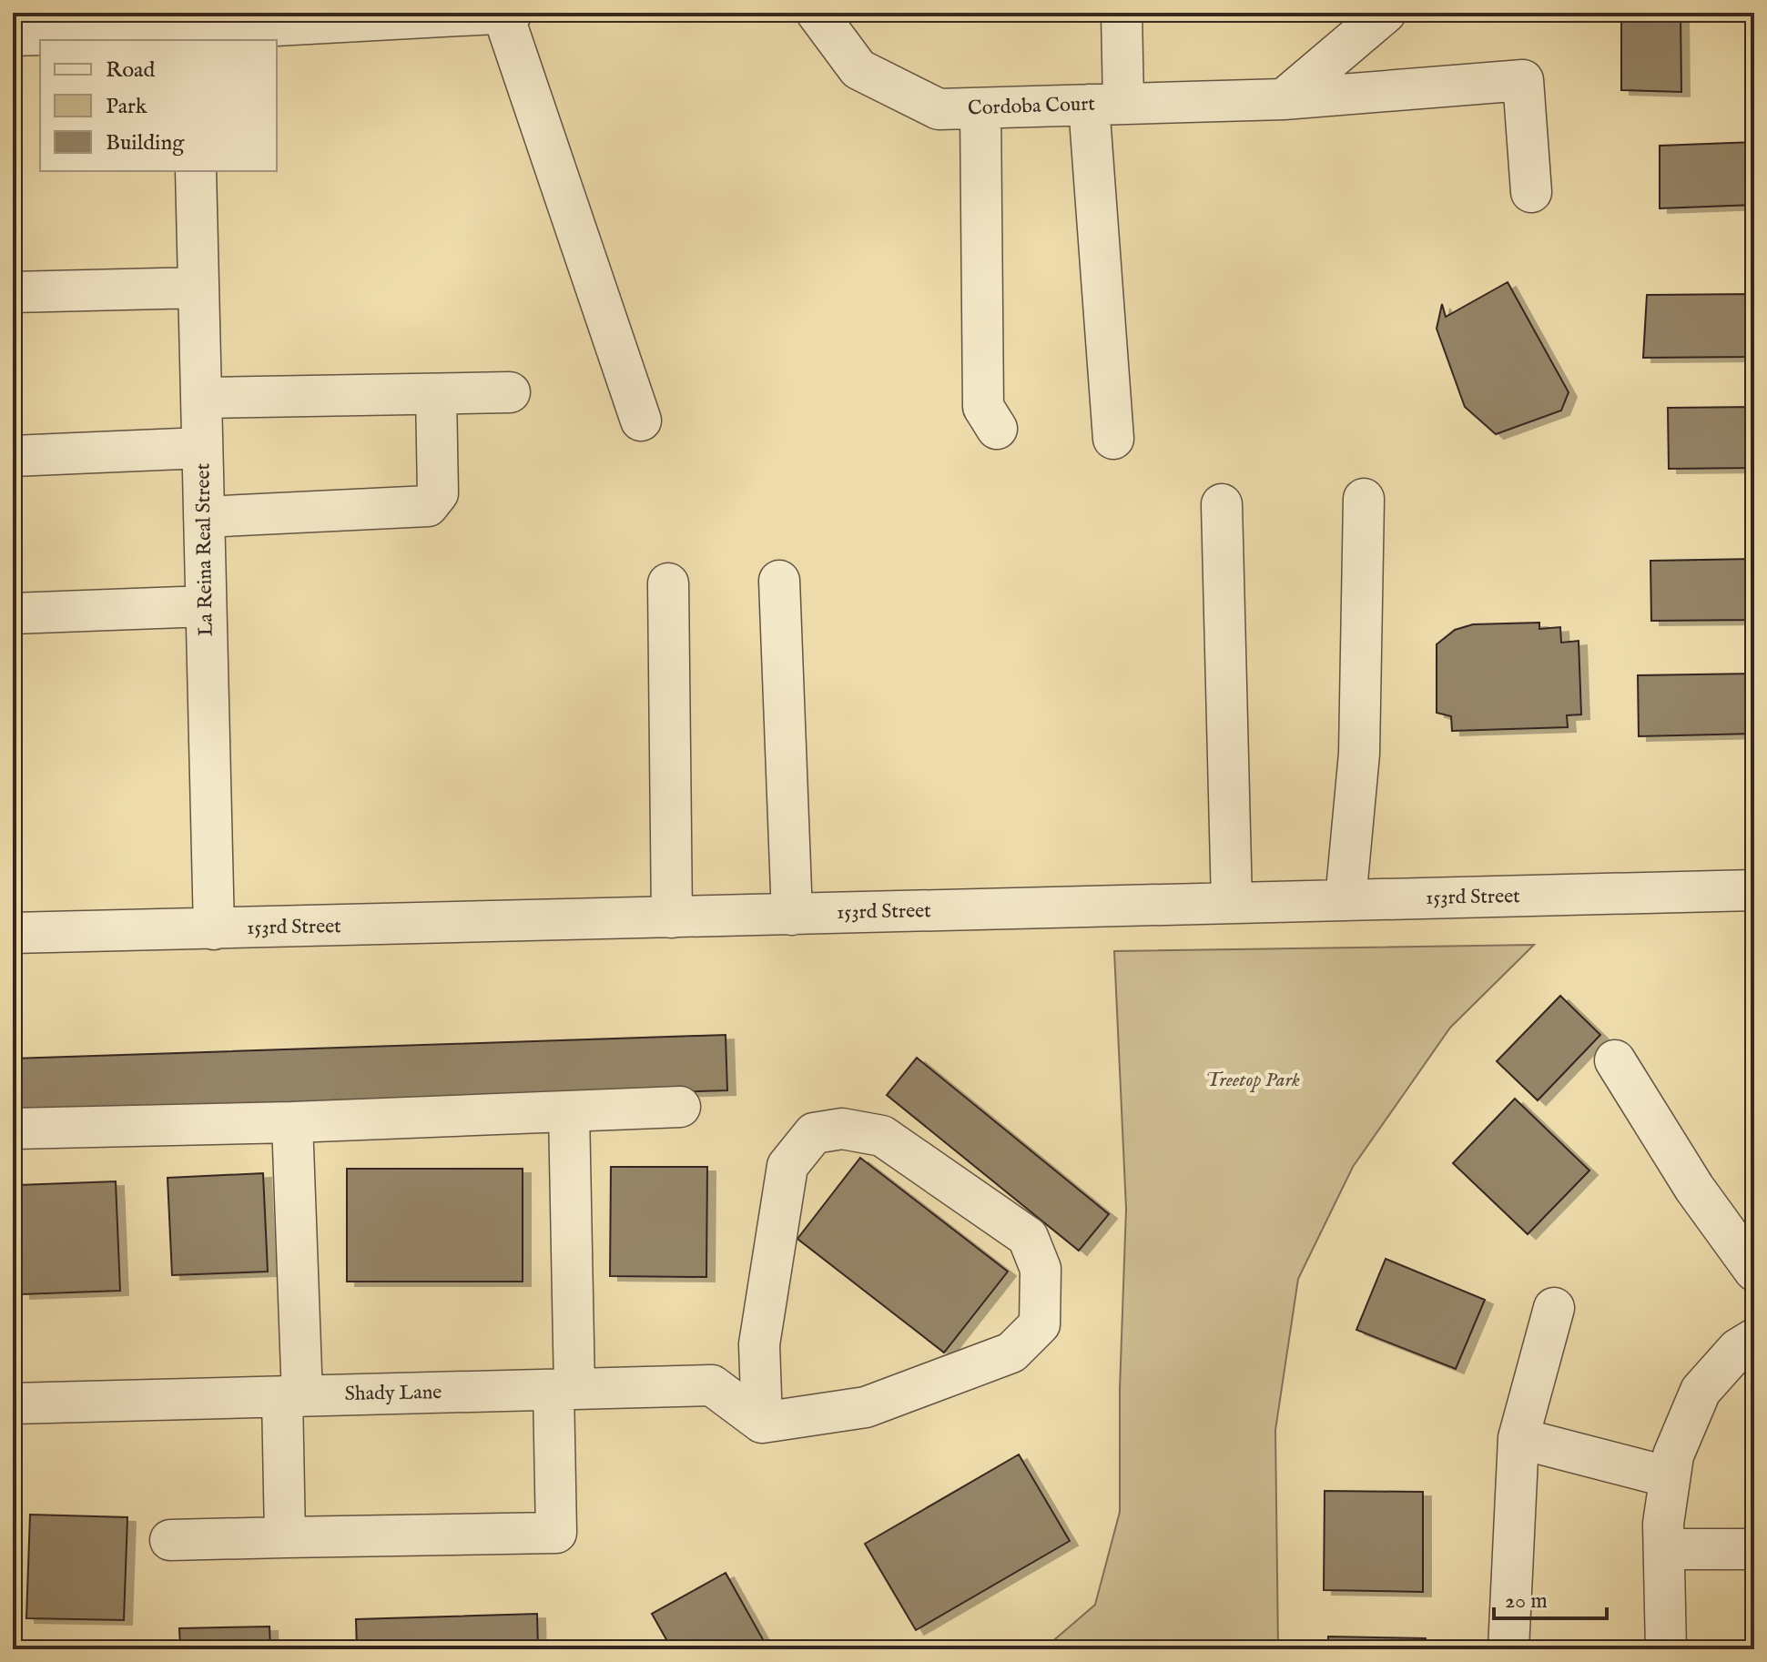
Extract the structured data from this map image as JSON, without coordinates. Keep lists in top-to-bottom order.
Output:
{
  "streets": {
    "street": [
      "Cordoba Court",
      "La Reina Real Street",
      "153rd Street",
      "Shady Lane"
    ]
  },
  "crossings": [
    ["La Reina Real Street", "153rd Street"]
  ],
  "parks": ["Treetop Park"],
  "legend": ["Road", "Park", "Building"],
  "scale_bar": "20 m"
}
